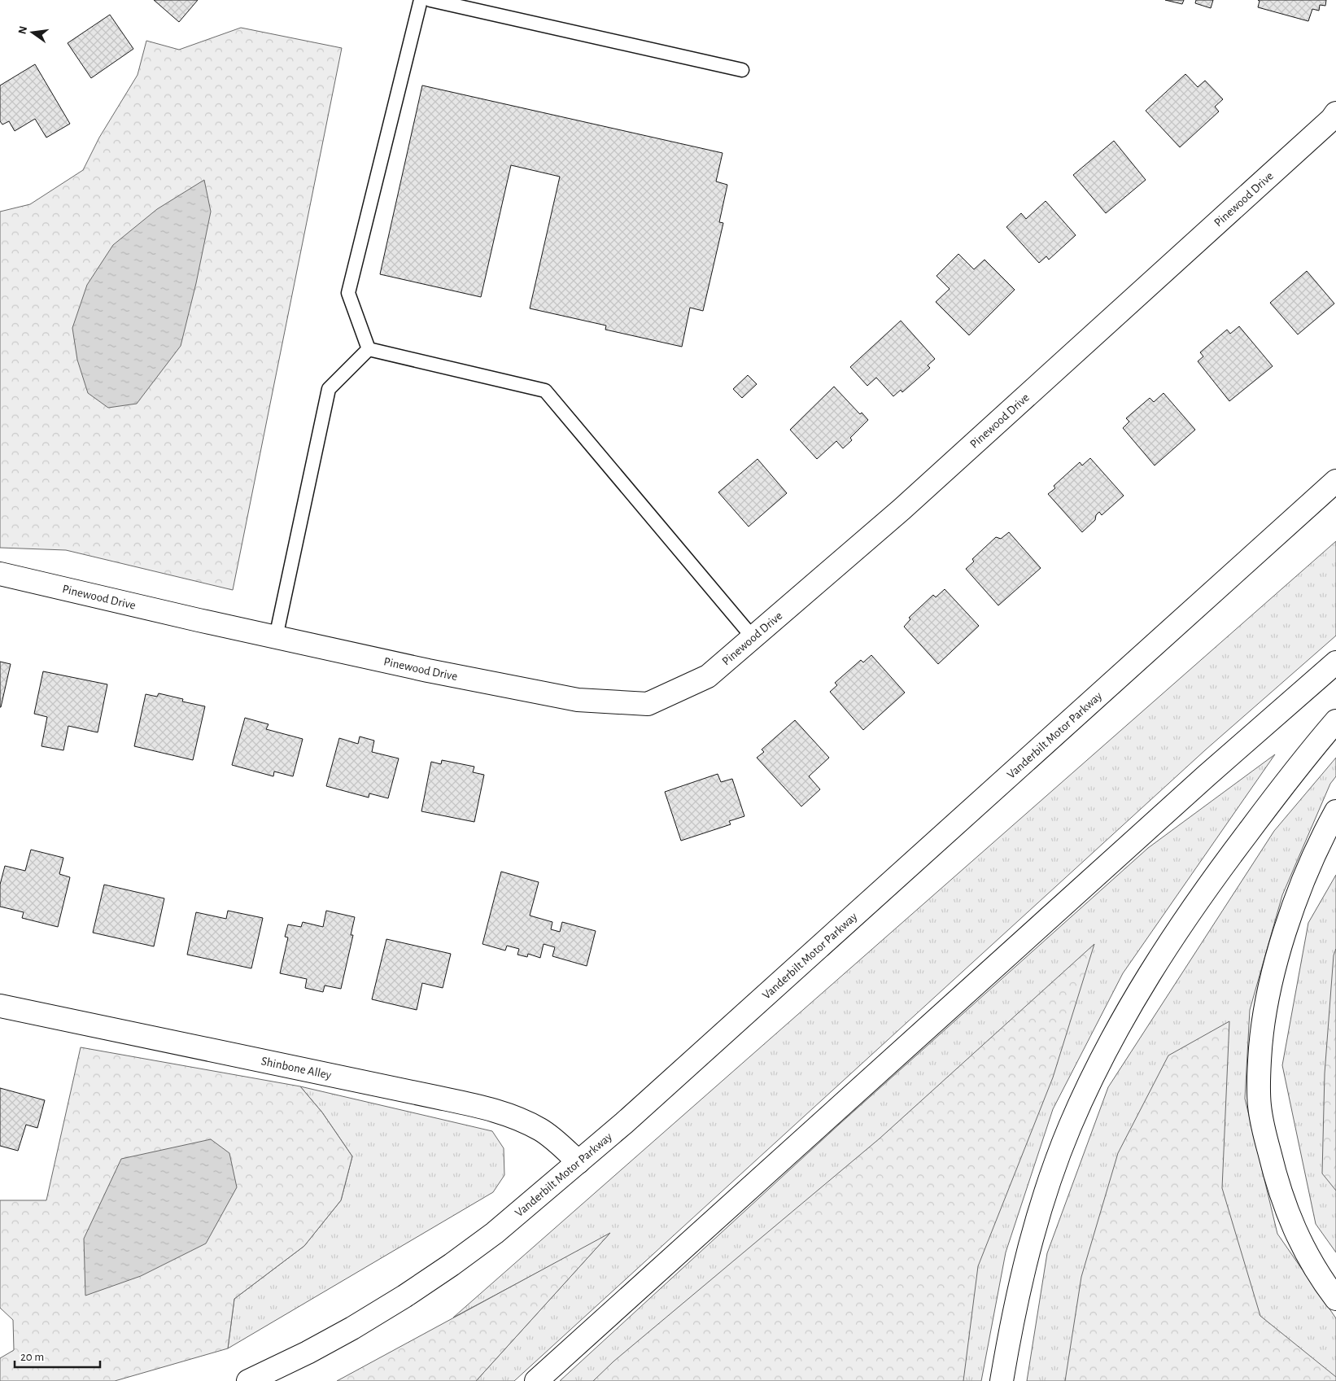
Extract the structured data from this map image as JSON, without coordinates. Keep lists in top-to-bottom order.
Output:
{
  "streets": {
    "main road": ["Pinewood Drive", "Vanderbilt Motor Parkway", "Shinbone Alley"]
  },
  "crossings": [
    ["Vanderbilt Motor Parkway", "Shinbone Alley"]
  ],
  "scale_bar": "20 m",
  "north": "left"
}
